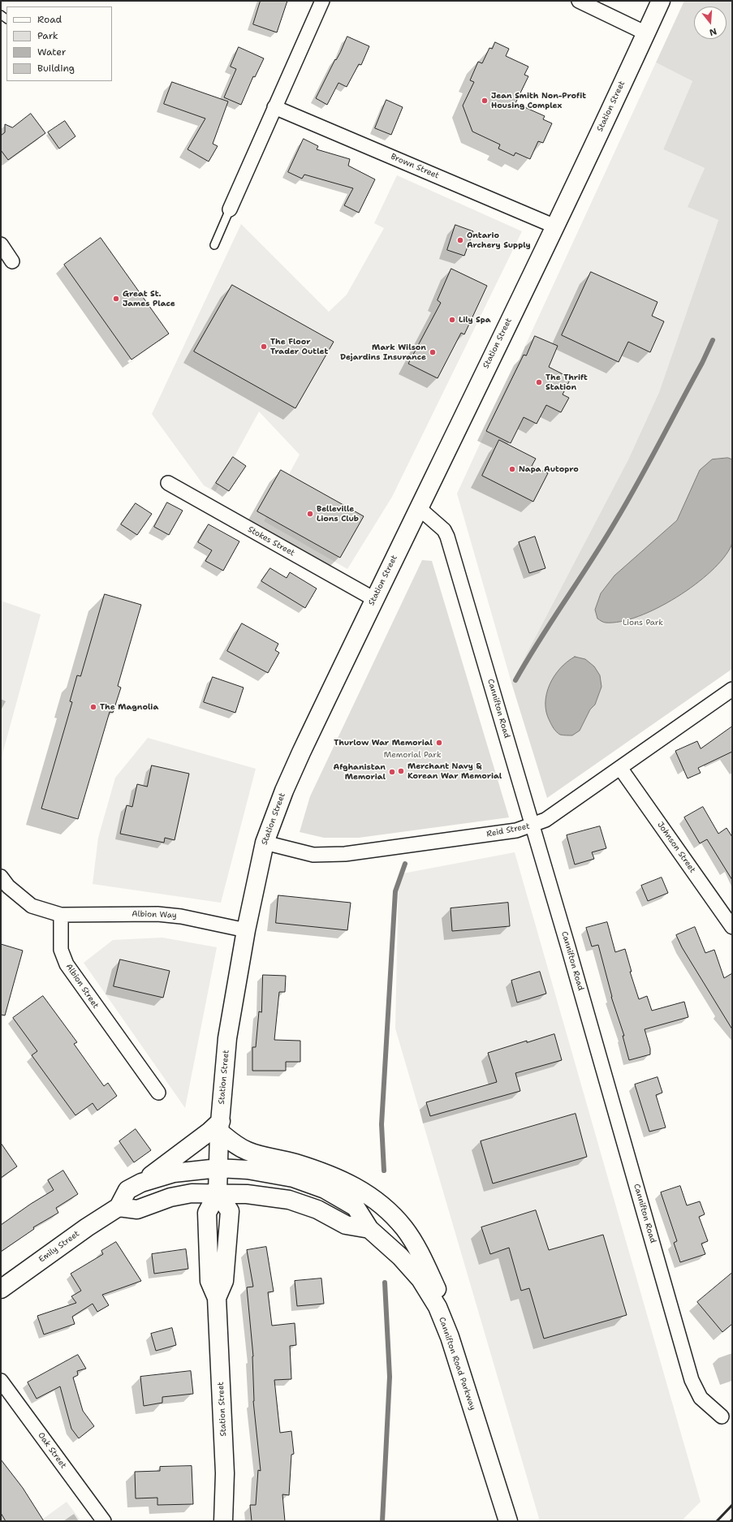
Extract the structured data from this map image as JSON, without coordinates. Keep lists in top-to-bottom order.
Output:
{
  "streets": {
    "main road": ["Station Street", "Emily Street", "Cannifton Road Parkway"],
    "street": [
      "Brown Street",
      "Stokes Street",
      "Cannifton Road",
      "Reid Street",
      "Johnson Street",
      "Albion Way",
      "Albion Street",
      "Oak Street"
    ]
  },
  "crossings": [
    ["Station Street", "Brown Street"],
    ["Station Street", "Stokes Street"],
    ["Station Street", "Cannifton Road"],
    ["Station Street", "Reid Street"],
    ["Station Street", "Albion Way"],
    ["Station Street", "Emily Street"],
    ["Station Street", "Cannifton Road Parkway"],
    ["Cannifton Road", "Reid Street"],
    ["Reid Street", "Johnson Street"],
    ["Albion Way", "Albion Street"],
    ["Emily Street", "Cannifton Road Parkway"]
  ],
  "parks": ["Lions Park", "Memorial Park"],
  "places": [
    "Jean Smith Non-Profit Housing Complex",
    "Ontario Archery Supply",
    "Great St. James Place",
    "Lily Spa",
    "The Floor Trader Outlet",
    "Mark Wilson Dejardins Insurance",
    "The Thrift Station",
    "Napa Autopro",
    "Belleville Lions Club",
    "The Magnolia",
    "Thurlow War Memorial",
    "Merchant Navy & Korean War Memorial",
    "Afghanistan Memorial"
  ],
  "legend": [
    "Road",
    "Park",
    "Water",
    "Building"
  ],
  "north": "bottom"
}
